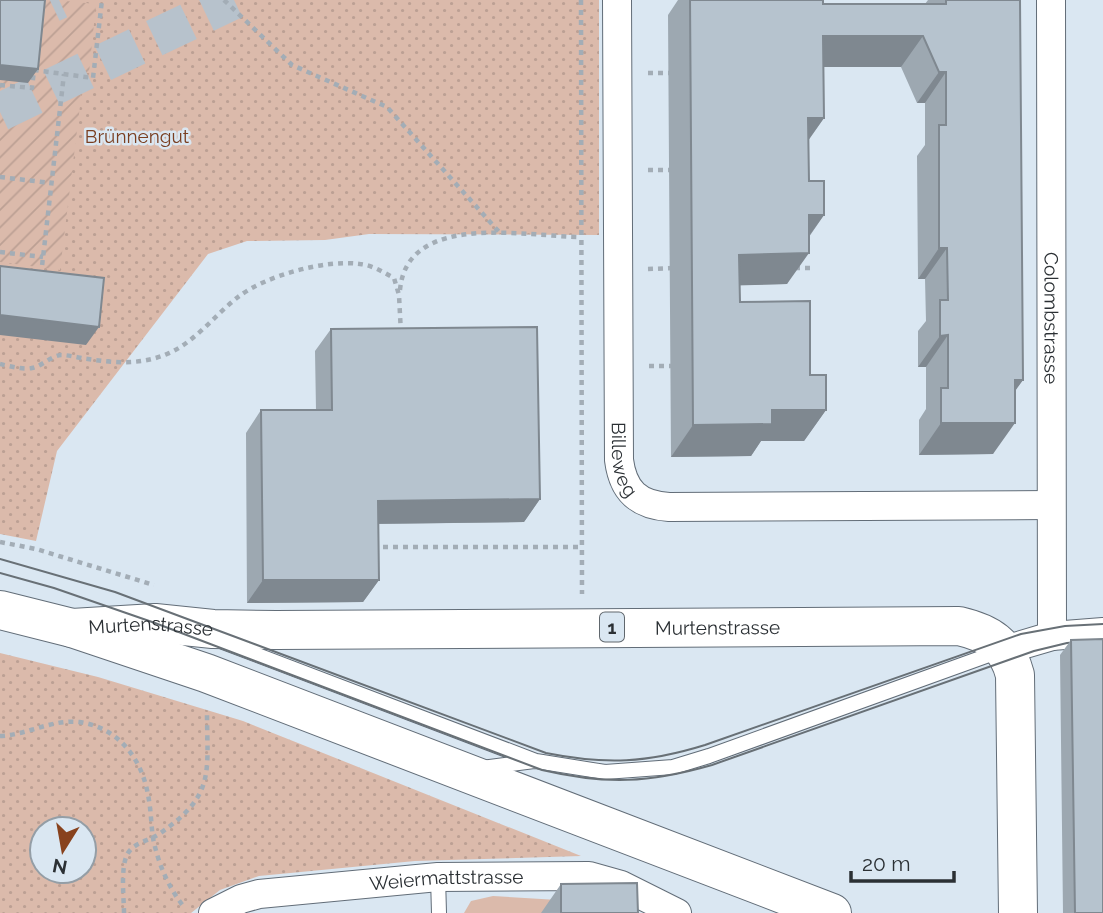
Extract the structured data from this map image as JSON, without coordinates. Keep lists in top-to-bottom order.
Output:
{
  "streets": {
    "main road": ["1", "Murtenstrasse"],
    "street": ["Colombstrasse", "Billeweg", "Weiermattstrasse"]
  },
  "crossings": [
    ["Colombstrasse", "Billeweg"]
  ],
  "parks": ["Brünnengut"],
  "scale_bar": "20 m",
  "north": "bottom"
}
